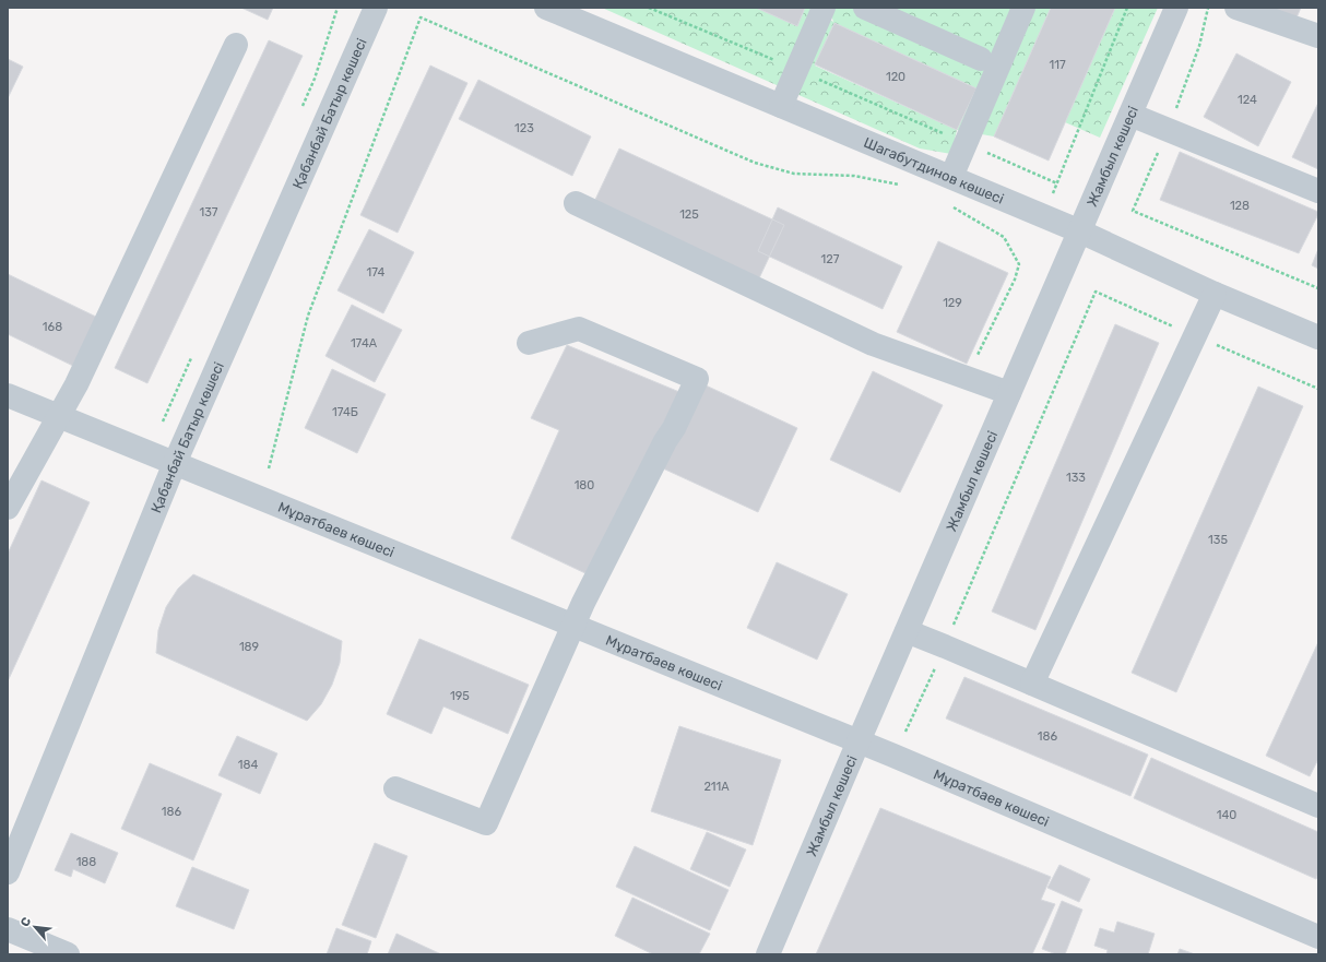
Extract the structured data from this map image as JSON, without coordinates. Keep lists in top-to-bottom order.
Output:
{
  "streets": {
    "street": [
      "Қабанбай Батыр көшесі",
      "Жамбыл көшесі",
      "Шагабутдинов көшесі",
      "Мұратбаев көшесі"
    ]
  },
  "crossings": [
    ["Қабанбай Батыр көшесі", "Мұратбаев көшесі"],
    ["Жамбыл көшесі", "Шагабутдинов көшесі"],
    ["Жамбыл көшесі", "Мұратбаев көшесі"]
  ],
  "house_numbers": [
    "117",
    "120",
    "124",
    "123",
    "128",
    "137",
    "125",
    "127",
    "174",
    "129",
    "168",
    "174А",
    "174Б",
    "133",
    "180",
    "135",
    "189",
    "195",
    "186",
    "184",
    "211А",
    "186",
    "140",
    "188"
  ],
  "north": "top left"
}
